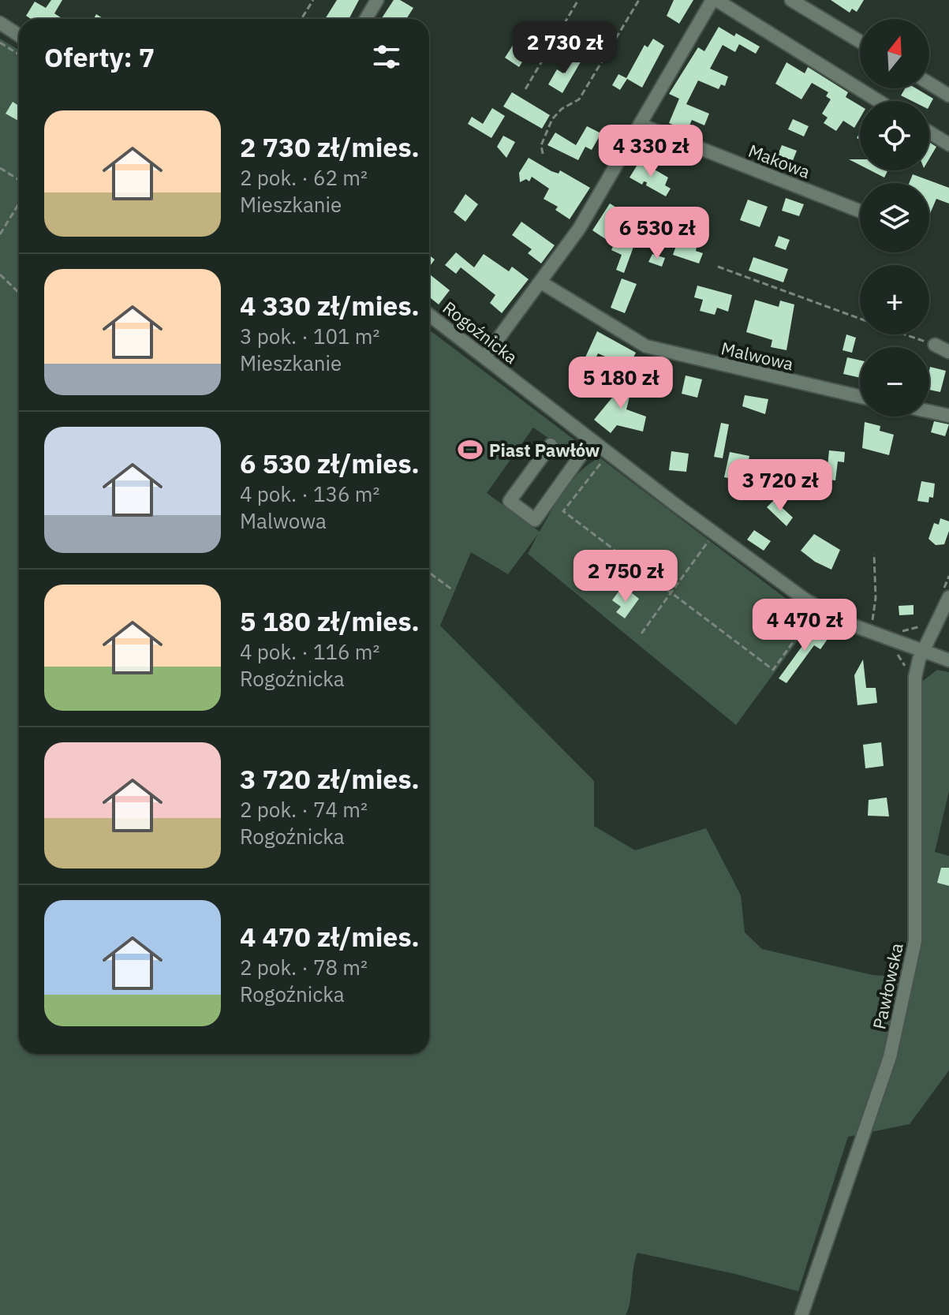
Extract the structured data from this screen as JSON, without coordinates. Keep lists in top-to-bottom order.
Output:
{
  "streets": {
    "street": [
      "Makowa",
      "Rogoźnicka",
      "Malwowa",
      "Pawłowska"
    ]
  },
  "crossings": [
    ["Rogoźnicka", "Pawłowska"]
  ],
  "places": {
    "sports": ["Piast Pawłów"]
  },
  "north": "top",
  "page": {
    "map_buttons": ["+", "−"],
    "heading": "Oferty: 7",
    "price": [
      "2 730 zł",
      "4 330 zł",
      "6 530 zł",
      "5 180 zł",
      "3 720 zł",
      "2 750 zł",
      "4 470 zł"
    ],
    "list": [
      {
        "name": "2 730 zł/mies.",
        "note": "2 pok. · 62 m² · Mieszkanie"
      },
      {
        "name": "4 330 zł/mies.",
        "note": "3 pok. · 101 m² · Mieszkanie"
      },
      {
        "name": "6 530 zł/mies.",
        "note": "4 pok. · 136 m² · Malwowa"
      },
      {
        "name": "5 180 zł/mies.",
        "note": "4 pok. · 116 m² · Rogoźnicka"
      },
      {
        "name": "3 720 zł/mies.",
        "note": "2 pok. · 74 m² · Rogoźnicka"
      },
      {
        "name": "4 470 zł/mies.",
        "note": "2 pok. · 78 m² · Rogoźnicka"
      }
    ]
  }
}
